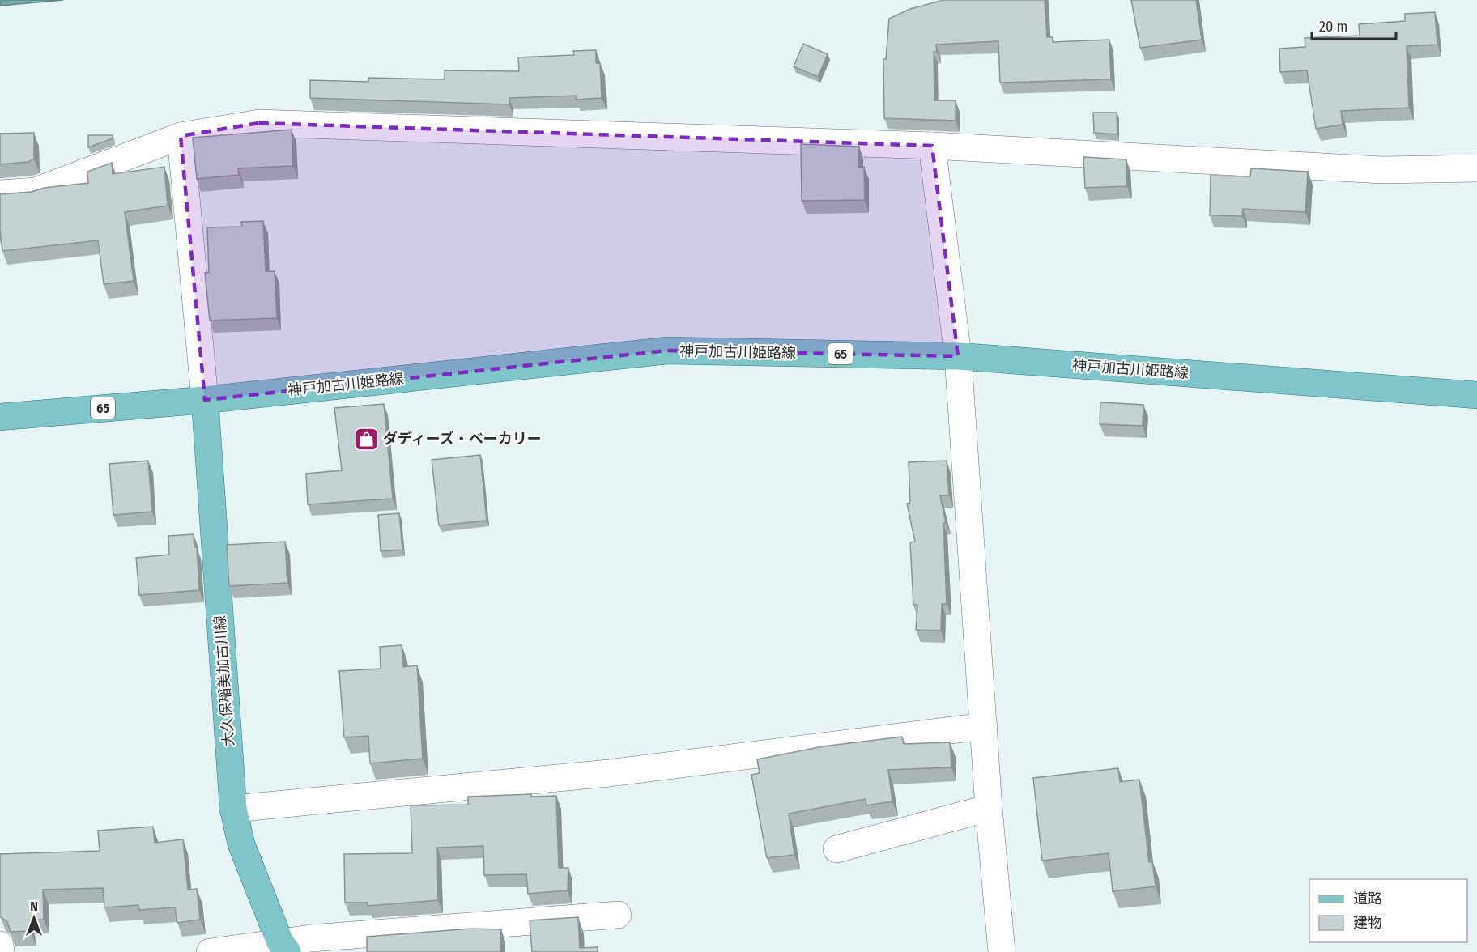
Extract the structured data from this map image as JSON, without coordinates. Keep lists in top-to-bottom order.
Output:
{
  "streets": {
    "main road": ["神戸加古川姫路線", "65", "大久保稲美加古川線"]
  },
  "crossings": [
    ["神戸加古川姫路線", "大久保稲美加古川線"]
  ],
  "places": {
    "shop": ["ダディーズ・ベーカリー"]
  },
  "legend": ["道路", "建物"],
  "scale_bar": "20 m",
  "north": "top"
}
